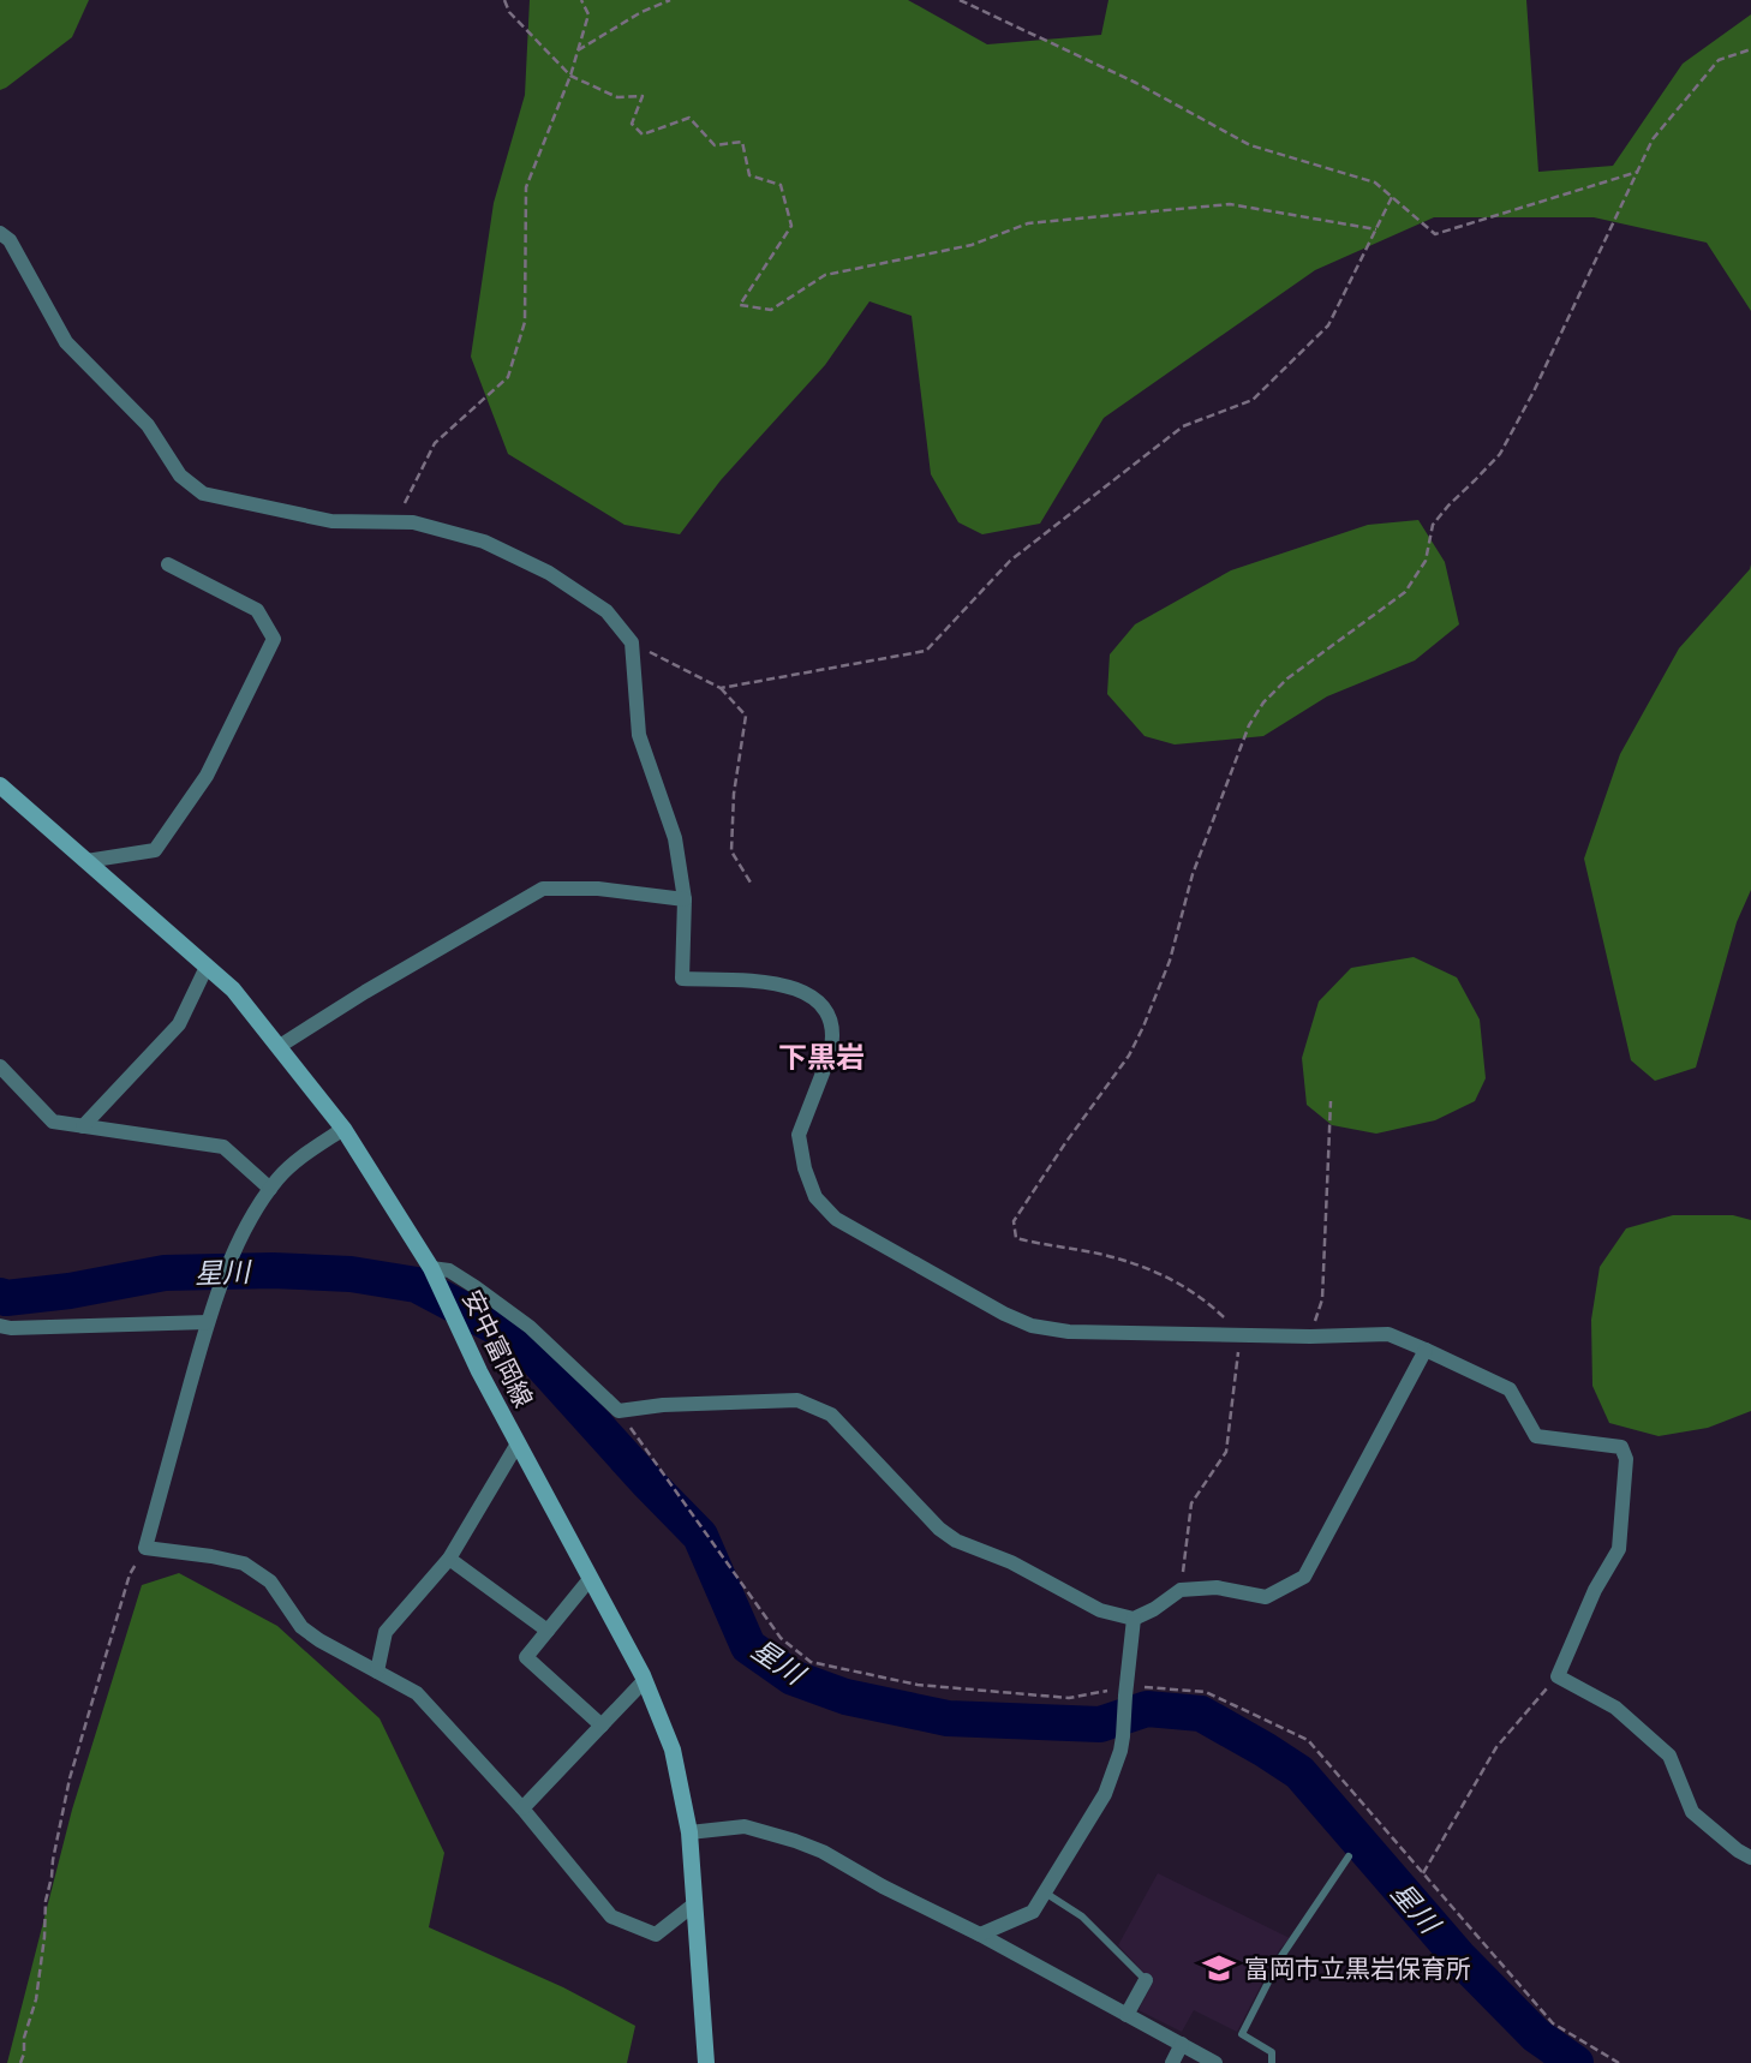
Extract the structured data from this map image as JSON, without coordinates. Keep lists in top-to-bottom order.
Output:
{
  "streets": {
    "main road": ["安中富岡線"]
  },
  "districts": ["下黒岩"],
  "water": ["星川"],
  "places": {
    "school or university": ["富岡市立黒岩保育所"]
  }
}
